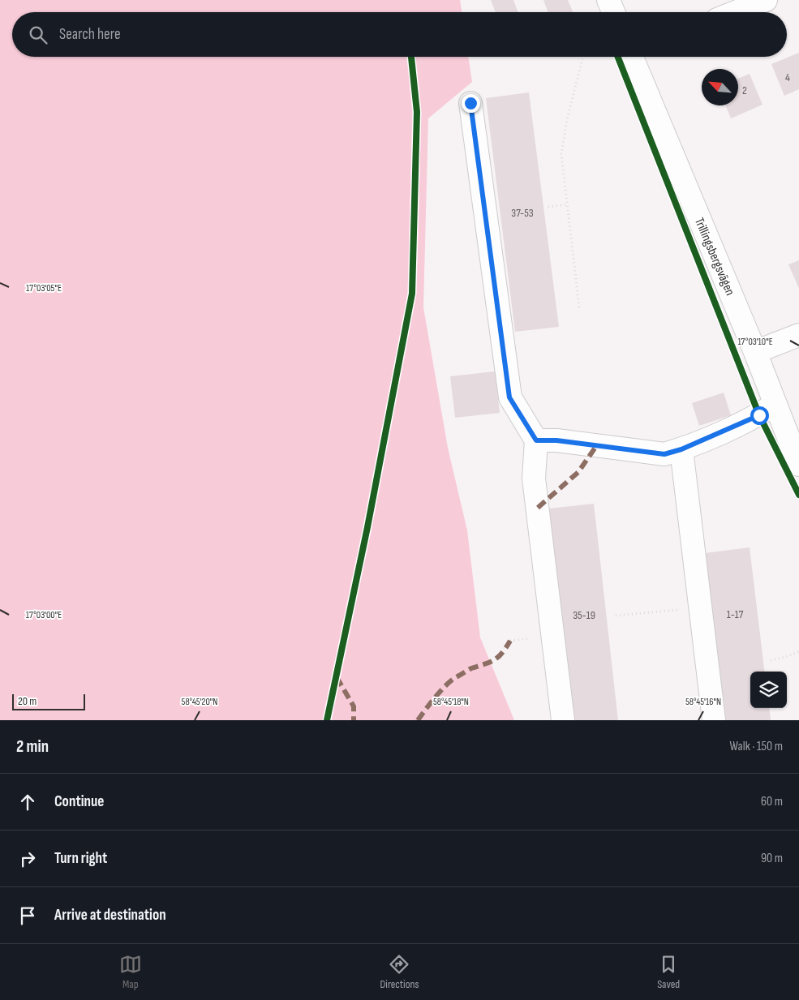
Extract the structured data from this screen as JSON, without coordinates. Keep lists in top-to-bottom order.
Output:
{
  "streets": {
    "street": ["Trillingsbergsvägen"]
  },
  "house_numbers": [
    "4",
    "2",
    "37-53",
    "1-17",
    "35-19"
  ],
  "scale_bar": "20 m",
  "north": "top left",
  "page": {
    "search": "Search here",
    "scale": "20 m",
    "heading": ["2 min", "Walk · 150 m"],
    "list": [
      ["Continue", "60 m"],
      ["Turn right", "90 m"],
      "Arrive at destination"
    ],
    "nav": ["Map", "Directions", "Saved"]
  },
  "coordinates": [
    "17°03'05\"E",
    "17°03'10\"E",
    "17°03'00\"E",
    "58°45'20\"N",
    "58°45'18\"N",
    "58°45'16\"N"
  ]
}
